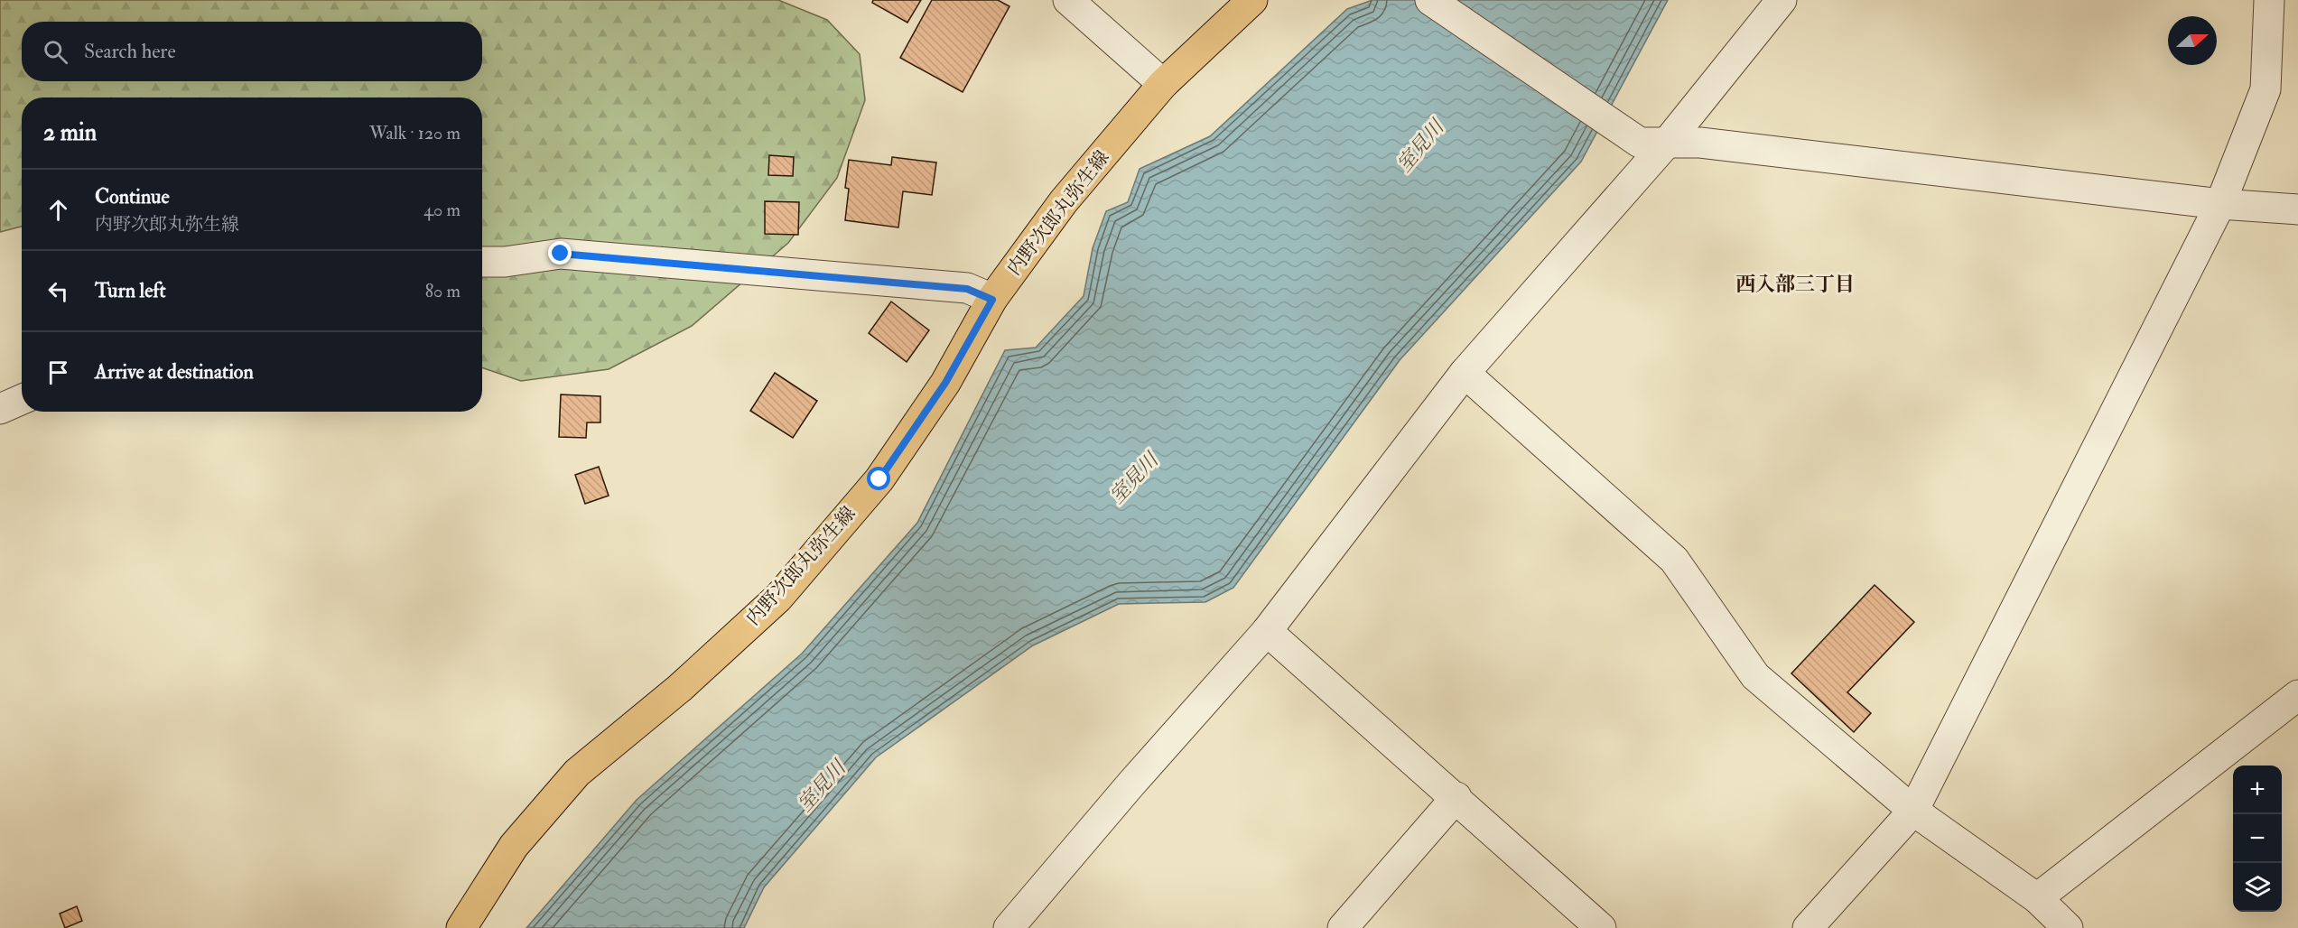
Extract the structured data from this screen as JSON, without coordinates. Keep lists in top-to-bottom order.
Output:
{
  "streets": {
    "main road": ["内野次郎丸弥生線"]
  },
  "districts": ["西入部三丁目"],
  "water": ["室見川"],
  "north": "right",
  "page": {
    "search": "Search here",
    "heading": ["2 min", "Walk · 120 m"],
    "list": [
      ["Continue", "内野次郎丸弥生線", "40 m"],
      ["Turn left", "80 m"],
      "Arrive at destination"
    ],
    "map_buttons": ["+", "−"]
  }
}
